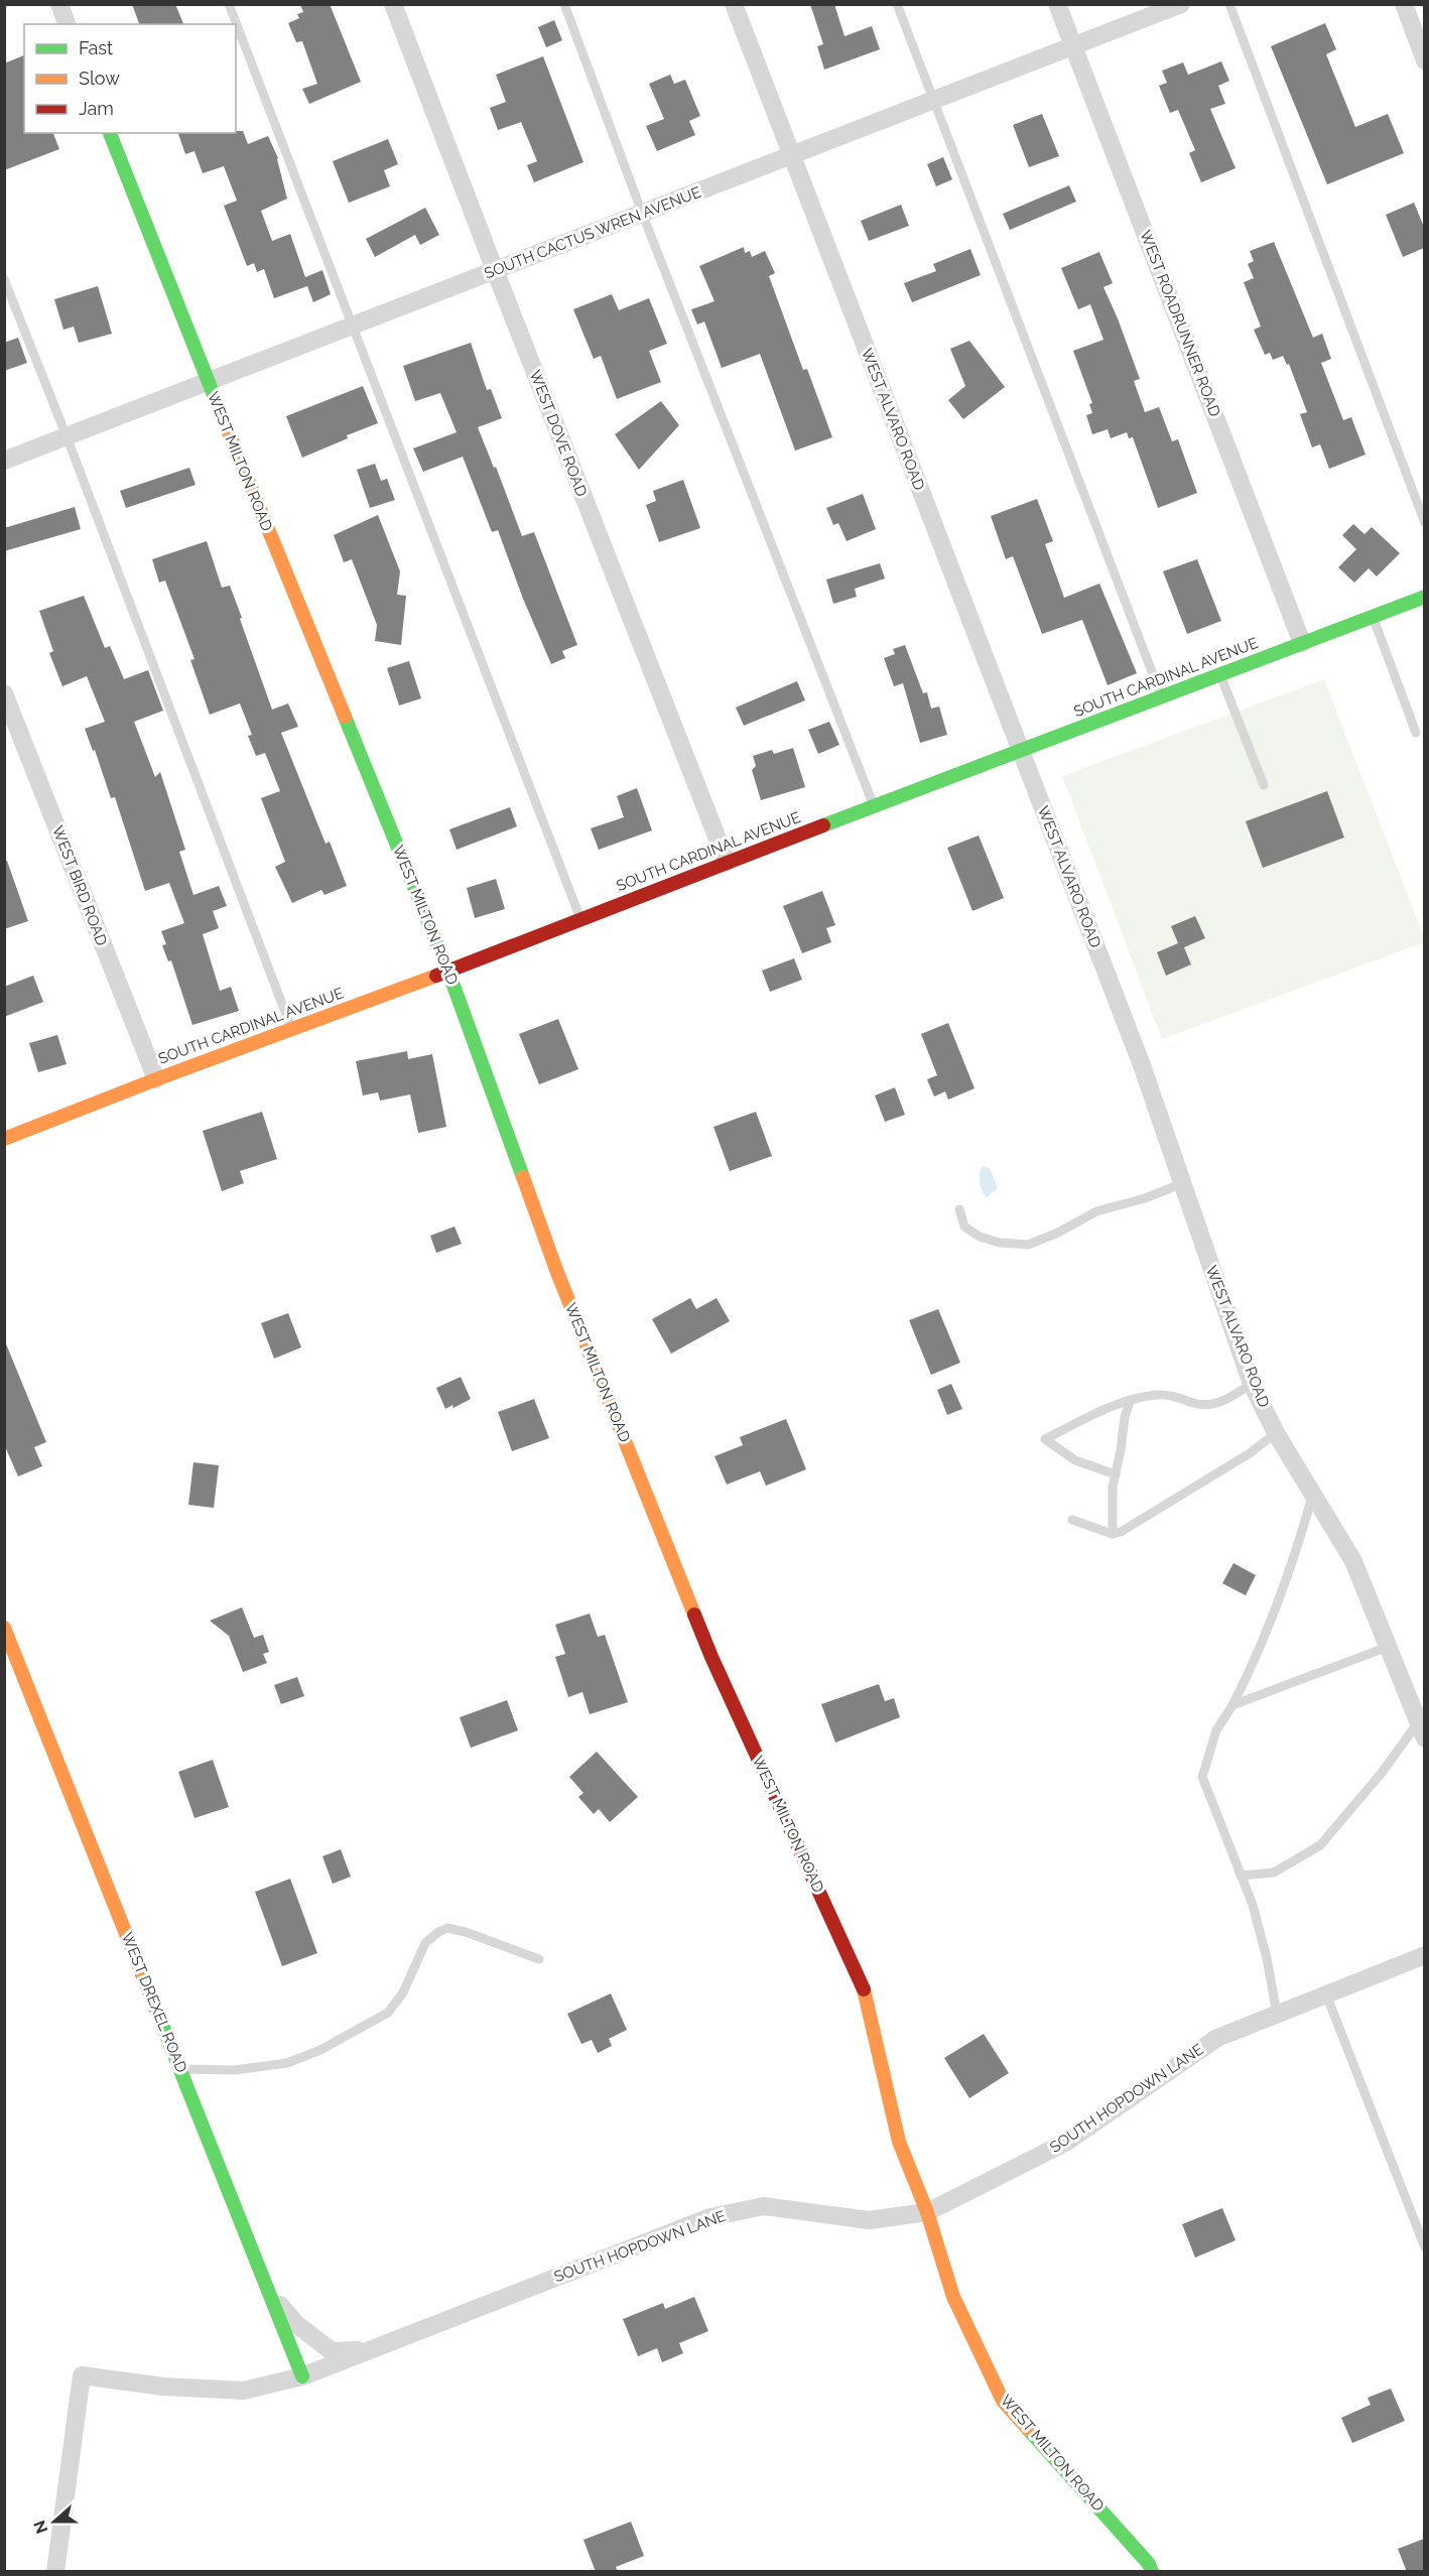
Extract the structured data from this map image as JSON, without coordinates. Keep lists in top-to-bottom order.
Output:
{
  "streets": {
    "street": [
      "SOUTH CACTUS WREN AVENUE",
      "WEST ROADRUNNER ROAD",
      "WEST ALVARO ROAD",
      "WEST DOVE ROAD",
      "WEST MILTON ROAD",
      "SOUTH CARDINAL AVENUE",
      "WEST BIRD ROAD",
      "WEST DREXEL ROAD",
      "SOUTH HOPDOWN LANE"
    ]
  },
  "crossings": [
    ["SOUTH CACTUS WREN AVENUE", "WEST ROADRUNNER ROAD"],
    ["SOUTH CACTUS WREN AVENUE", "WEST ALVARO ROAD"],
    ["SOUTH CACTUS WREN AVENUE", "WEST DOVE ROAD"],
    ["SOUTH CACTUS WREN AVENUE", "WEST MILTON ROAD"],
    ["WEST ROADRUNNER ROAD", "SOUTH CARDINAL AVENUE"],
    ["WEST ALVARO ROAD", "SOUTH CARDINAL AVENUE"],
    ["WEST DOVE ROAD", "SOUTH CARDINAL AVENUE"],
    ["WEST MILTON ROAD", "SOUTH CARDINAL AVENUE"],
    ["WEST MILTON ROAD", "SOUTH HOPDOWN LANE"],
    ["SOUTH CARDINAL AVENUE", "WEST BIRD ROAD"],
    ["WEST DREXEL ROAD", "SOUTH HOPDOWN LANE"]
  ],
  "legend": ["Fast", "Slow", "Jam"],
  "north": "left"
}
